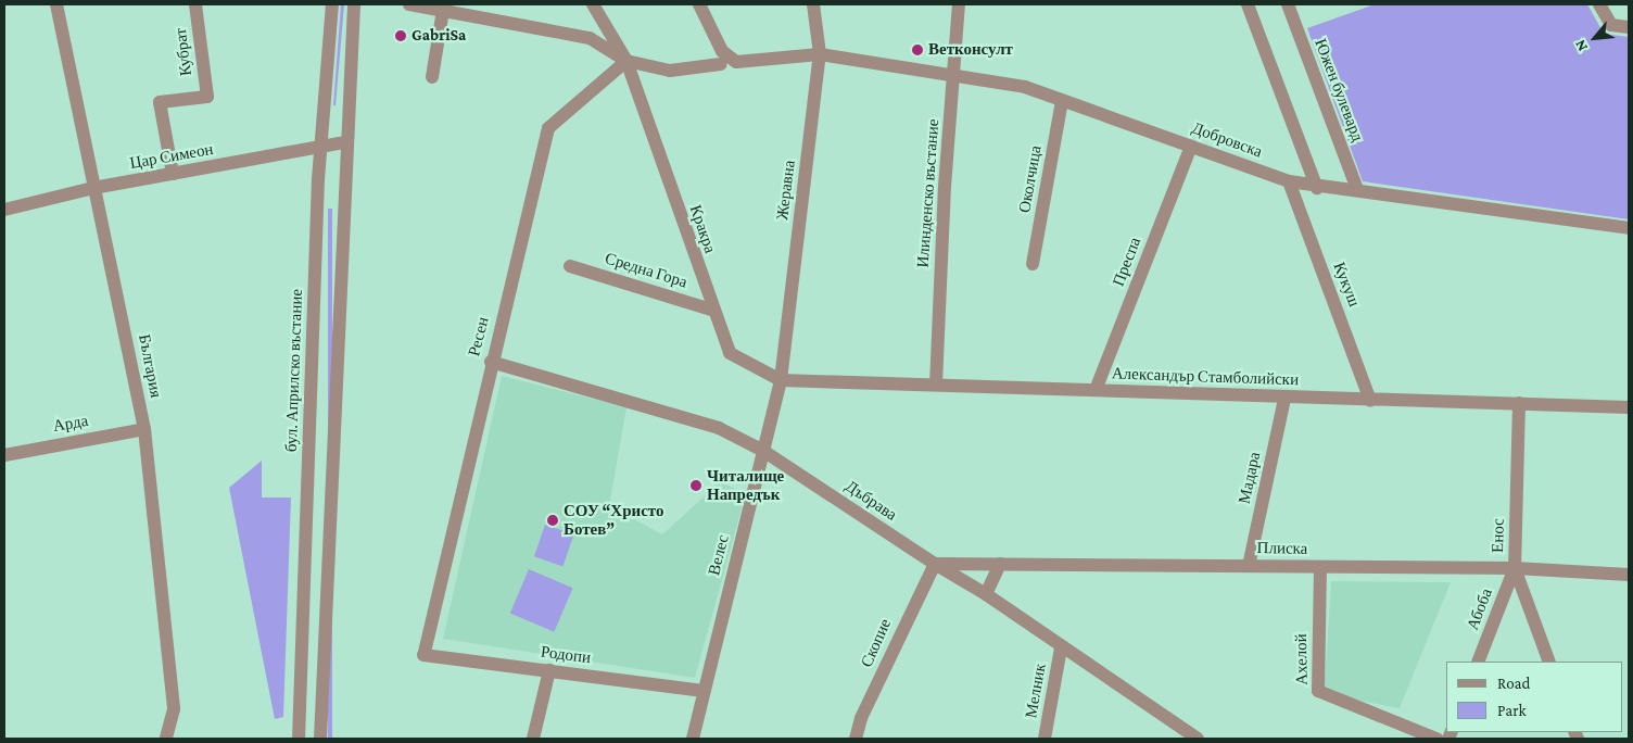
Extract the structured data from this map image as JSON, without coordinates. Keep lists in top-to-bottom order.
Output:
{
  "streets": {
    "street": [
      "Кубрат",
      "Южен булевард",
      "Добровска",
      "Цар Симеон",
      "Околчица",
      "Жеравна",
      "Илинденско въстание",
      "Кракра",
      "Преспа",
      "Средна Гора",
      "Кукуш",
      "Ресен",
      "България",
      "бул. Априлско въстание",
      "Александър Стамболийски",
      "Арда",
      "Мадара",
      "Дъбрава",
      "Енос",
      "Плиска",
      "Велес",
      "Абоба",
      "Скопие",
      "Родопи",
      "Ахелой",
      "Мелник"
    ]
  },
  "crossings": [
    ["Кубрат", "Цар Симеон"],
    ["Южен булевард", "Добровска"],
    ["Добровска", "Околчица"],
    ["Добровска", "Жеравна"],
    ["Добровска", "Илинденско въстание"],
    ["Добровска", "Преспа"],
    ["Добровска", "Кукуш"],
    ["Цар Симеон", "България"],
    ["Цар Симеон", "бул. Априлско въстание"],
    ["Жеравна", "Кракра"],
    ["Жеравна", "Александър Стамболийски"],
    ["Жеравна", "Велес"],
    ["Илинденско въстание", "Александър Стамболийски"],
    ["Кракра", "Средна Гора"],
    ["Кракра", "Ресен"],
    ["Кракра", "Александър Стамболийски"],
    ["Кракра", "Велес"],
    ["Преспа", "Александър Стамболийски"],
    ["Кукуш", "Александър Стамболийски"],
    ["Ресен", "Дъбрава"],
    ["Ресен", "Родопи"],
    ["България", "Арда"],
    ["Александър Стамболийски", "Мадара"],
    ["Александър Стамболийски", "Енос"],
    ["Александър Стамболийски", "Велес"],
    ["Мадара", "Плиска"],
    ["Дъбрава", "Плиска"],
    ["Дъбрава", "Велес"],
    ["Дъбрава", "Скопие"],
    ["Дъбрава", "Мелник"],
    ["Енос", "Плиска"],
    ["Енос", "Абоба"],
    ["Плиска", "Абоба"],
    ["Плиска", "Скопие"],
    ["Плиска", "Ахелой"],
    ["Велес", "Родопи"]
  ],
  "places": [
    "GabriSa",
    "Ветконсулт",
    "Читалище Напредък",
    "СОУ “Христо Ботев”"
  ],
  "legend": ["Road", "Park"],
  "north": "bottom left"
}
